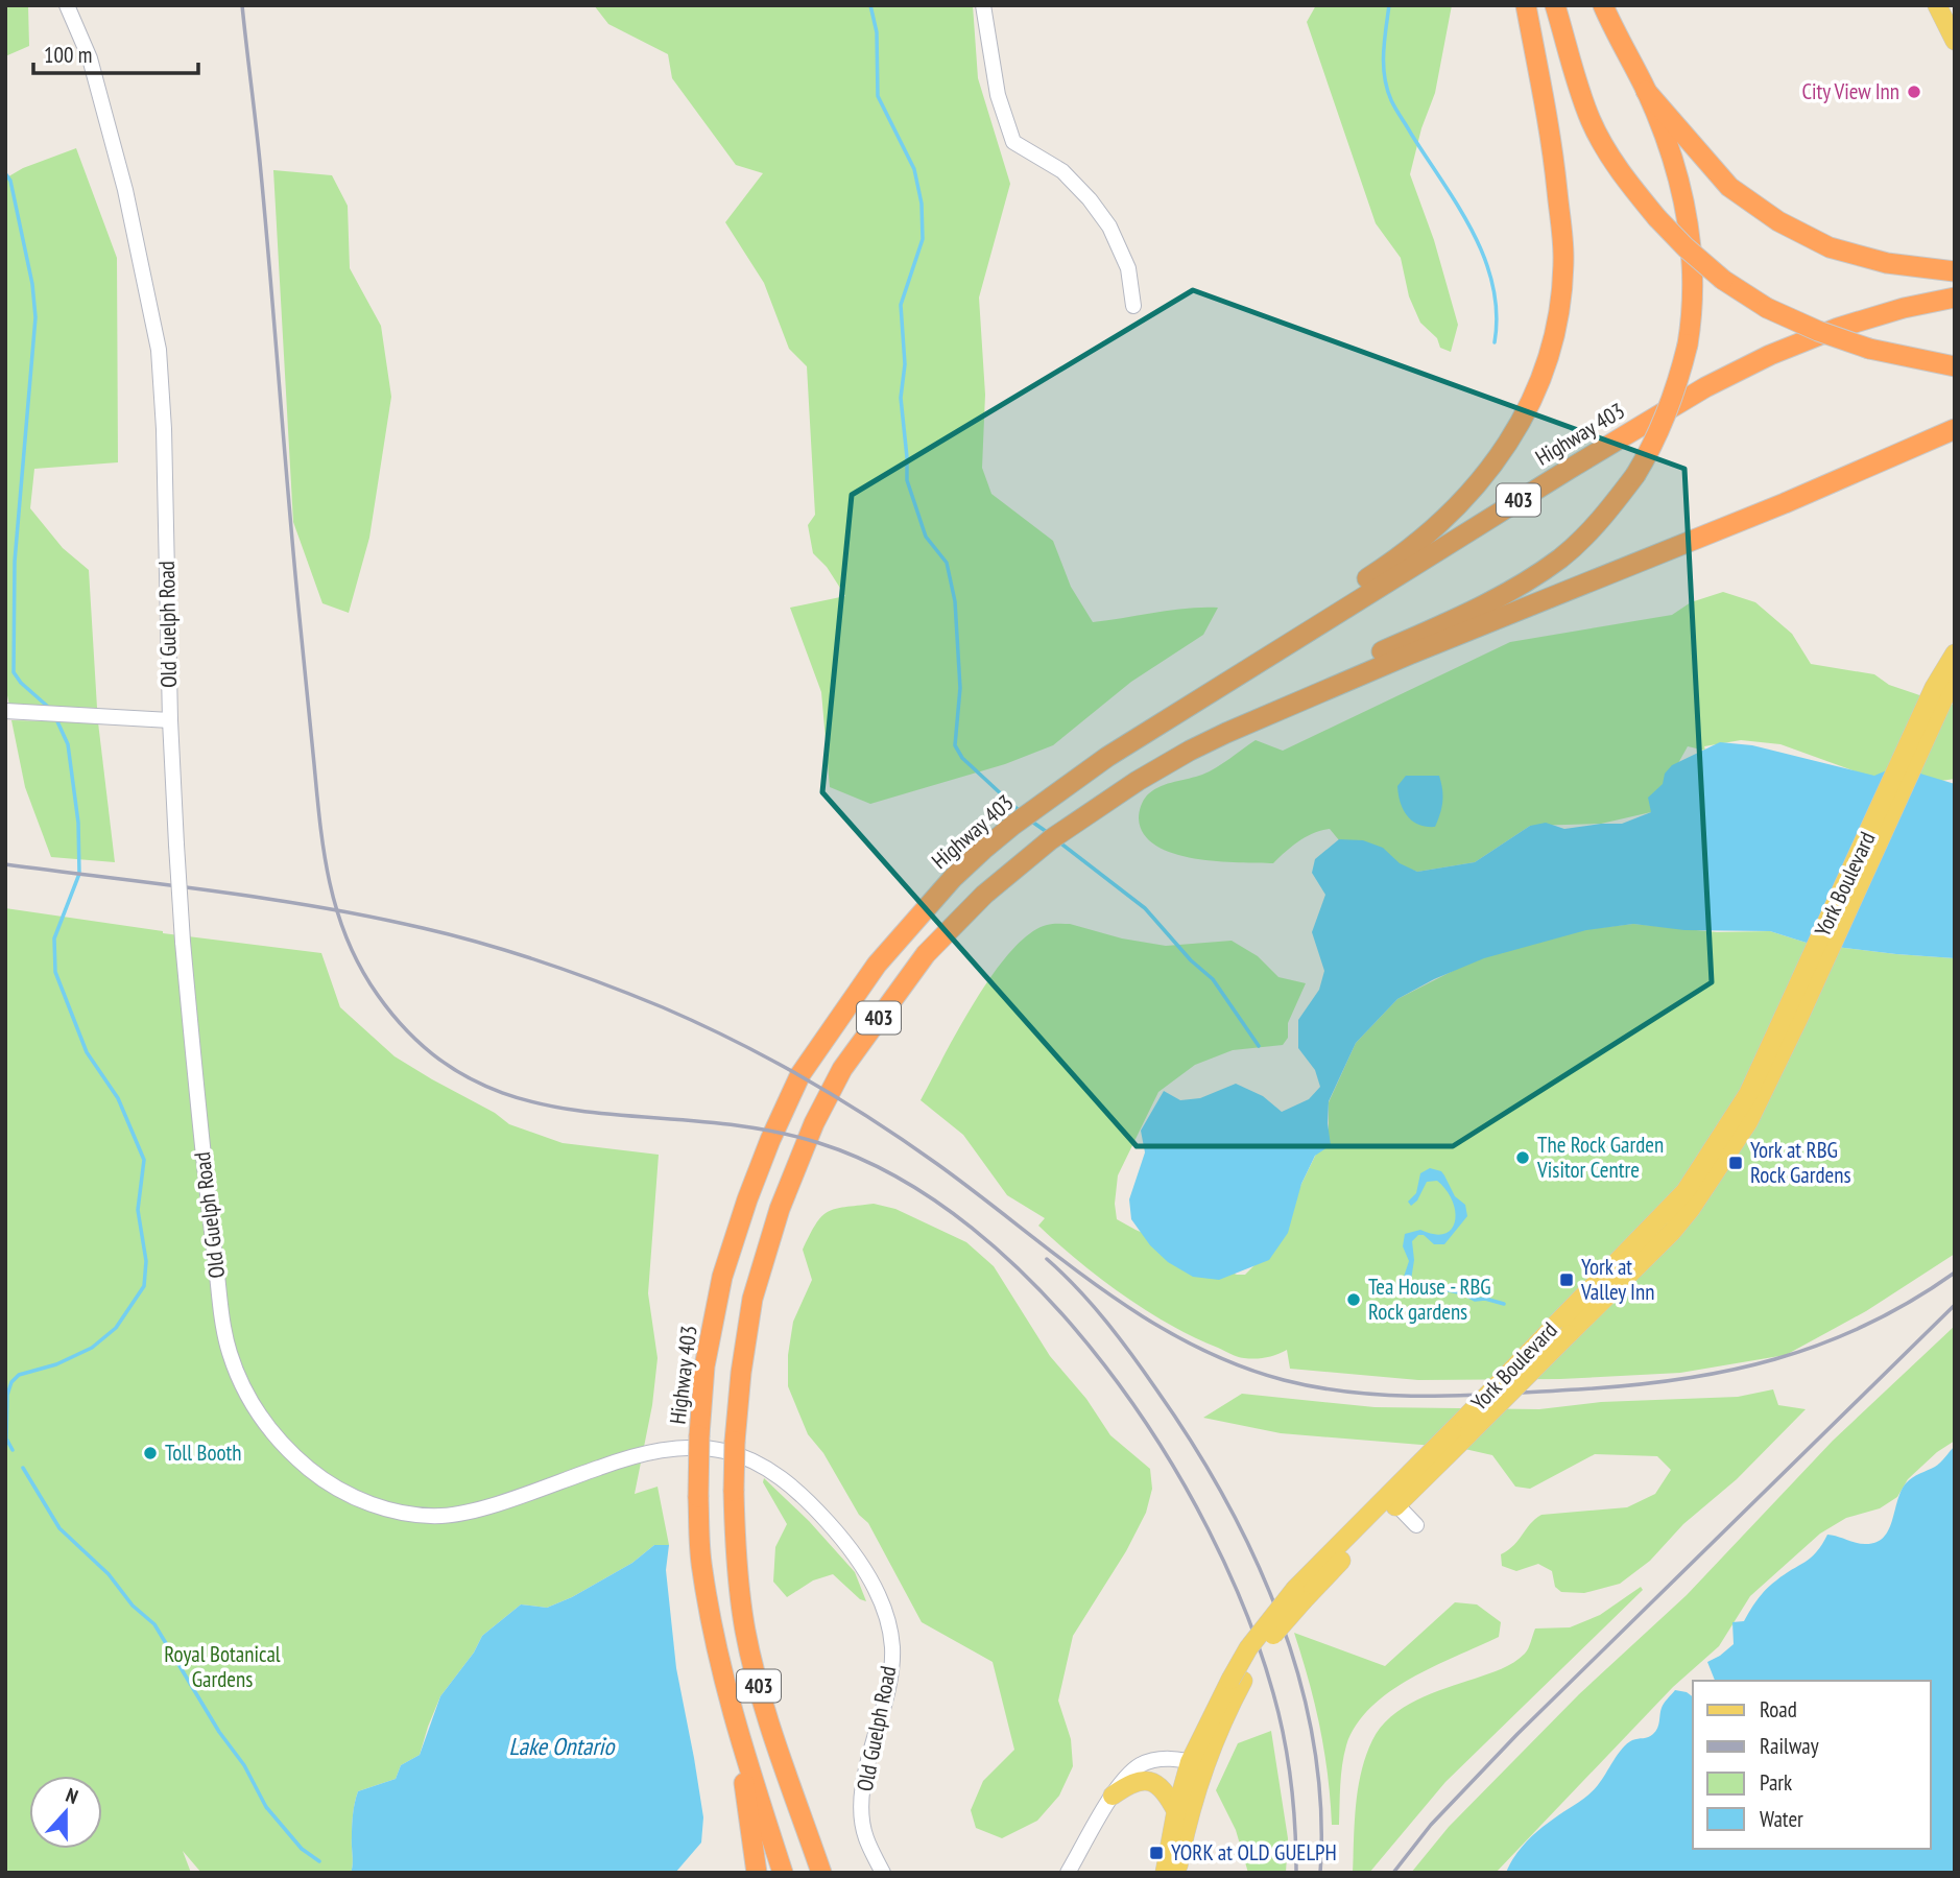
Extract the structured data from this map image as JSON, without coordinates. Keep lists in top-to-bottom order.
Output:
{
  "streets": {
    "highway": ["Highway 403", "403"],
    "main road": ["York Boulevard"],
    "street": ["Old Guelph Road"]
  },
  "water": ["Lake Ontario"],
  "parks": ["Royal Botanical Gardens"],
  "places": {
    "other": [
      "City View Inn",
      "The Rock Garden Visitor Centre",
      "Tea House - RBG Rock gardens",
      "Toll Booth"
    ],
    "transit": ["York at RBG Rock Gardens", "York at Valley Inn", "YORK at OLD GUELPH"]
  },
  "legend": [
    "Road",
    "Railway",
    "Park",
    "Water"
  ],
  "scale_bar": "100 m",
  "north": "top"
}
